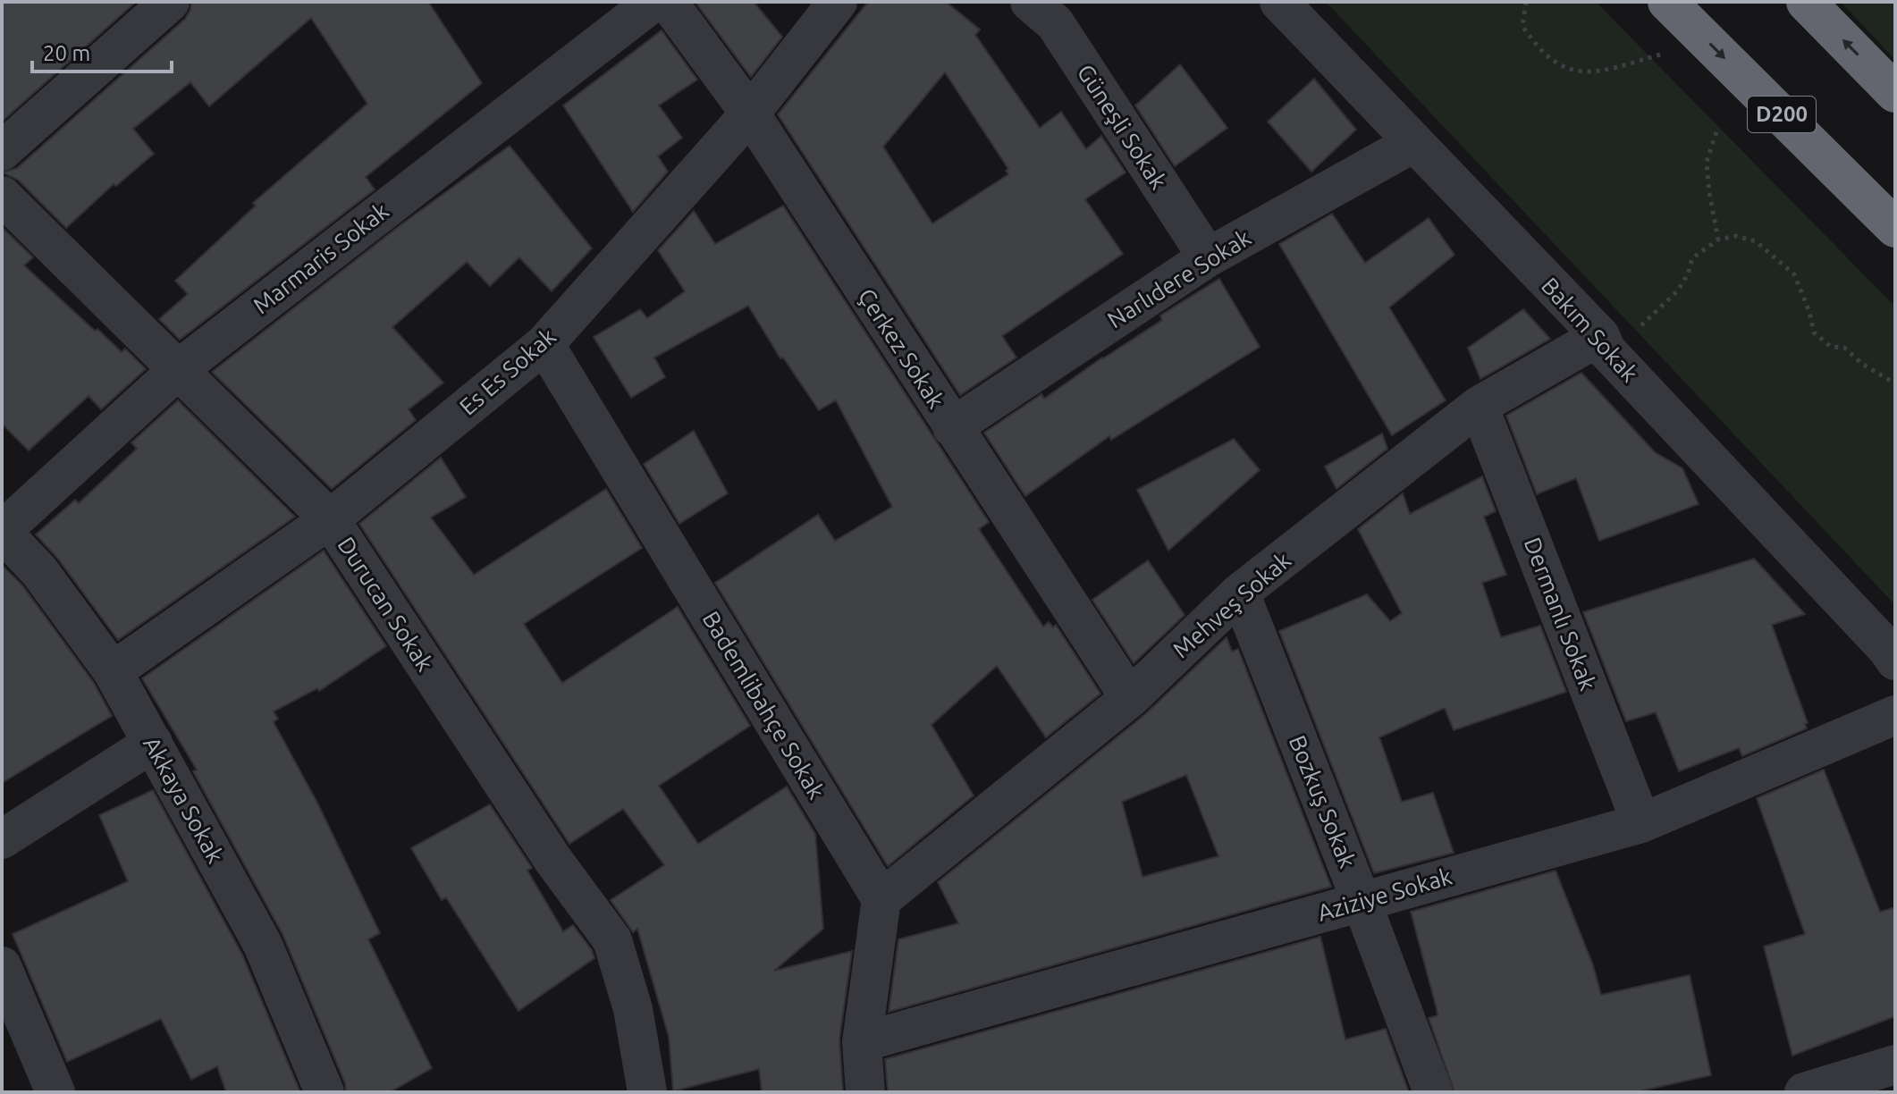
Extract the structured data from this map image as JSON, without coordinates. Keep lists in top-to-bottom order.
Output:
{
  "streets": {
    "highway": ["D200"],
    "street": [
      "Güneşli Sokak",
      "Marmaris Sokak",
      "Narlıdere Sokak",
      "Bakım Sokak",
      "Çerkez Sokak",
      "Es Es Sokak",
      "Durucan Sokak",
      "Mehveş Sokak",
      "Dermanlı Sokak",
      "Bademlibahçe Sokak",
      "Akkaya Sokak",
      "Bozkuş Sokak",
      "Aziziye Sokak"
    ]
  },
  "crossings": [
    ["Güneşli Sokak", "Narlıdere Sokak"],
    ["Marmaris Sokak", "Durucan Sokak"],
    ["Marmaris Sokak", "Akkaya Sokak"],
    ["Narlıdere Sokak", "Bakım Sokak"],
    ["Narlıdere Sokak", "Çerkez Sokak"],
    ["Bakım Sokak", "Mehveş Sokak"],
    ["Çerkez Sokak", "Es Es Sokak"],
    ["Çerkez Sokak", "Mehveş Sokak"],
    ["Es Es Sokak", "Durucan Sokak"],
    ["Es Es Sokak", "Bademlibahçe Sokak"],
    ["Es Es Sokak", "Akkaya Sokak"],
    ["Mehveş Sokak", "Dermanlı Sokak"],
    ["Mehveş Sokak", "Bademlibahçe Sokak"],
    ["Mehveş Sokak", "Bozkuş Sokak"],
    ["Dermanlı Sokak", "Aziziye Sokak"],
    ["Bozkuş Sokak", "Aziziye Sokak"]
  ],
  "scale_bar": "20 m"
}
